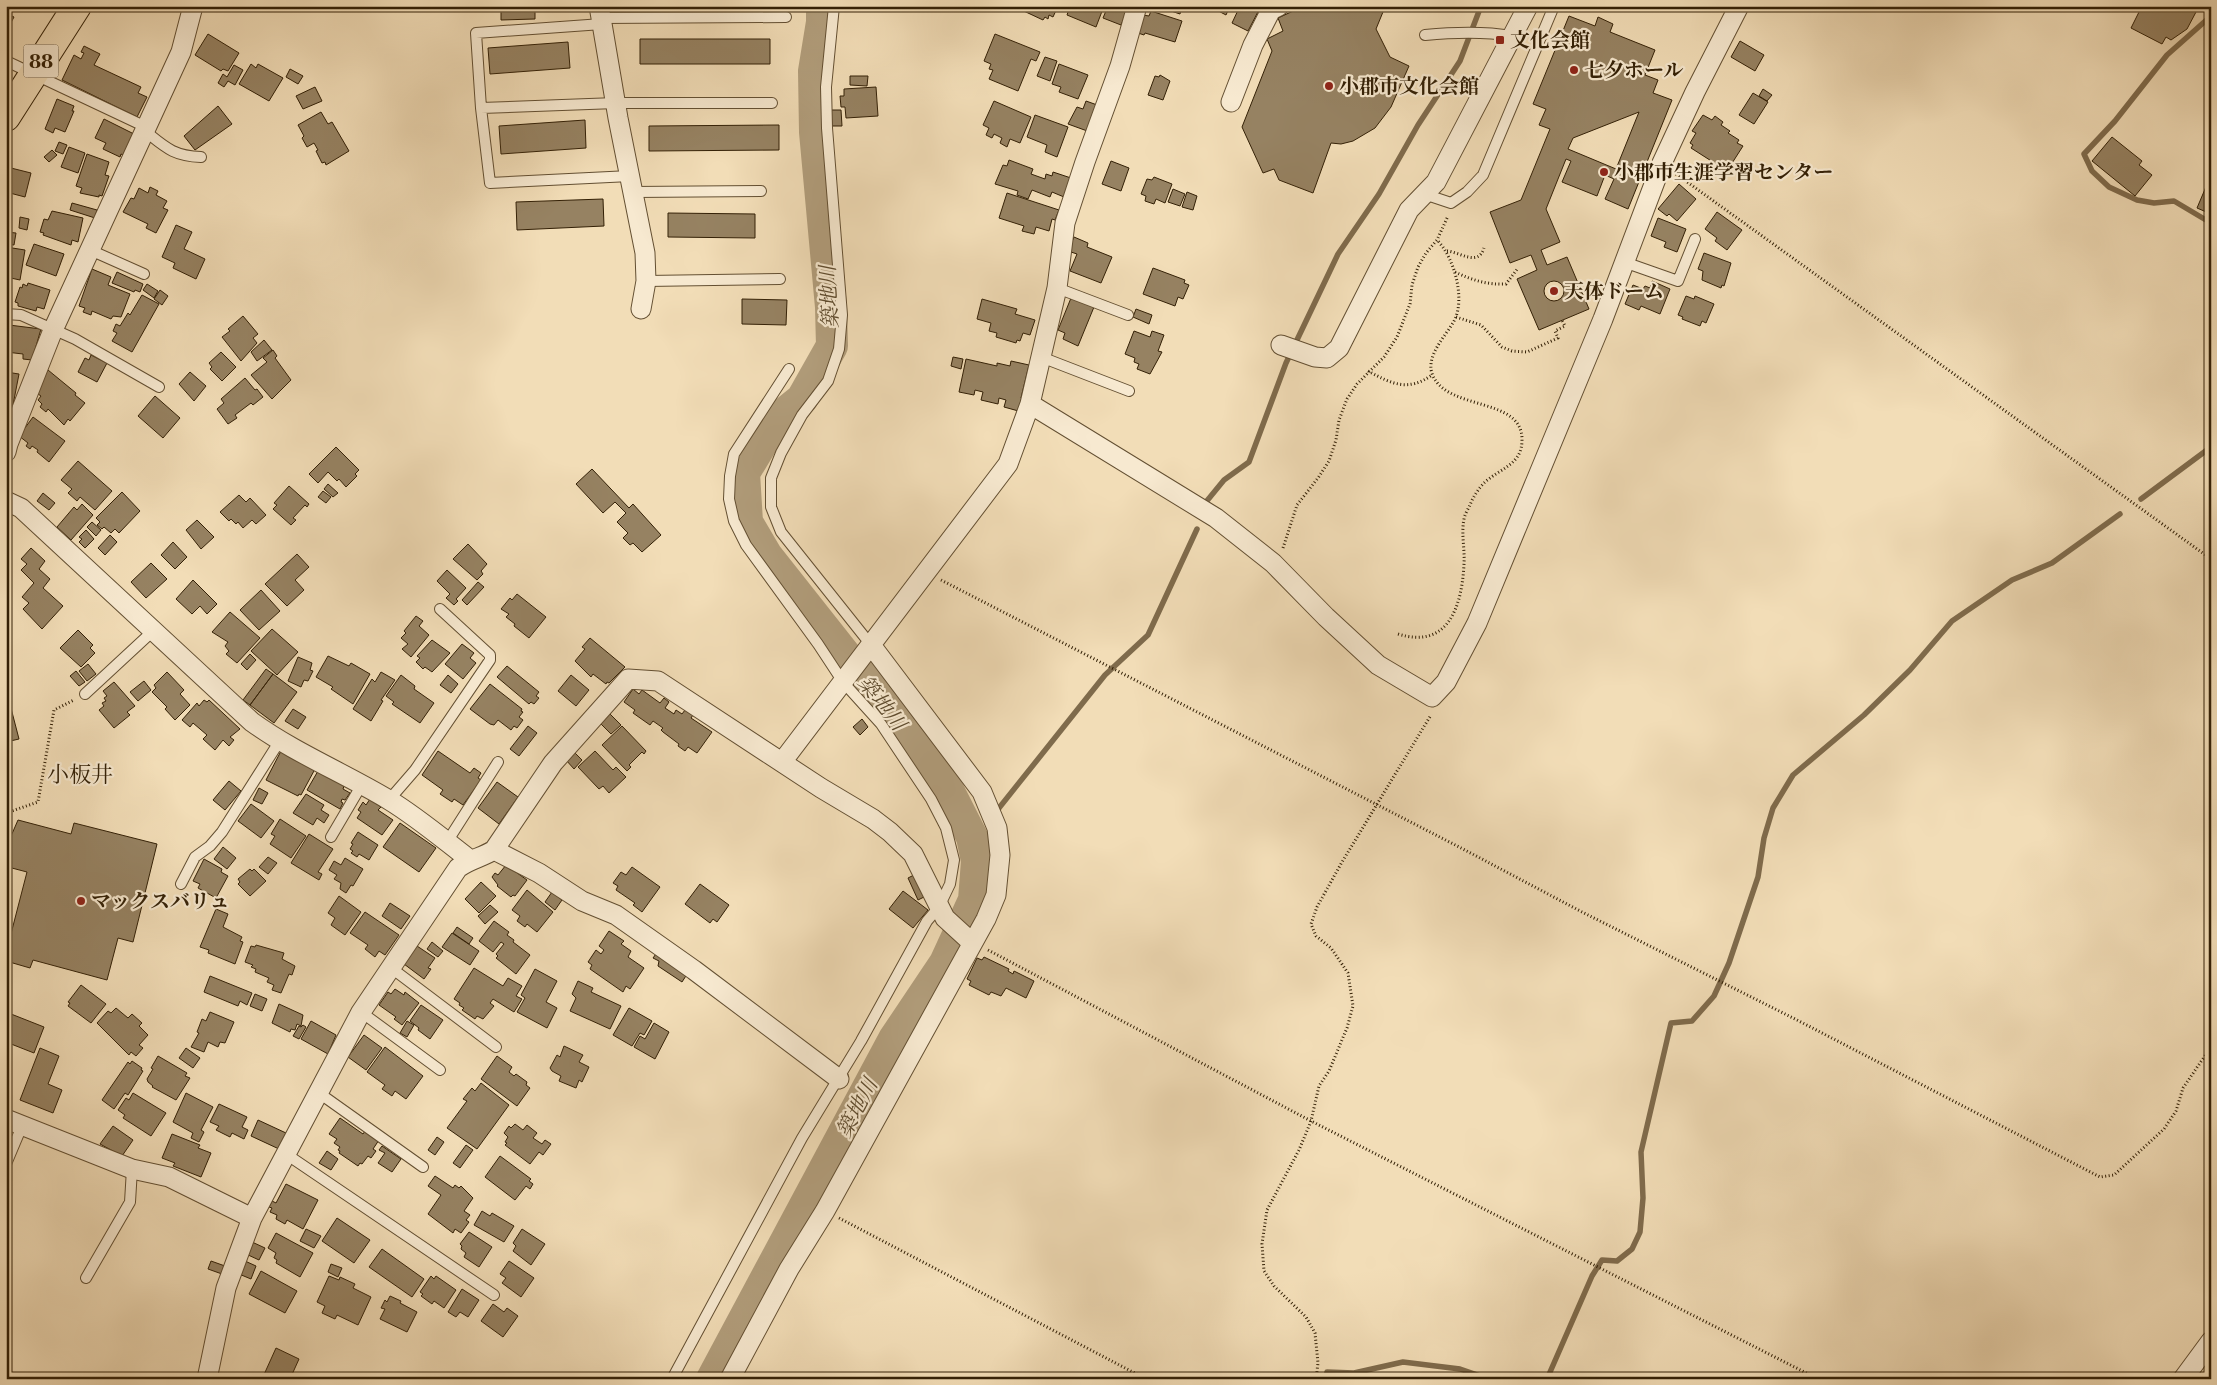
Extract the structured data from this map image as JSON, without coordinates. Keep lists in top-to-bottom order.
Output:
{
  "streets": {
    "main road": ["88"]
  },
  "districts": ["小板井"],
  "water": ["築地川"],
  "places": {
    "transit": ["文化会館"],
    "other": [
      "七夕ホール",
      "小郡市文化会館",
      "小郡市生涯学習センター",
      "天体ドーム",
      "マックスバリュ"
    ]
  }
}
